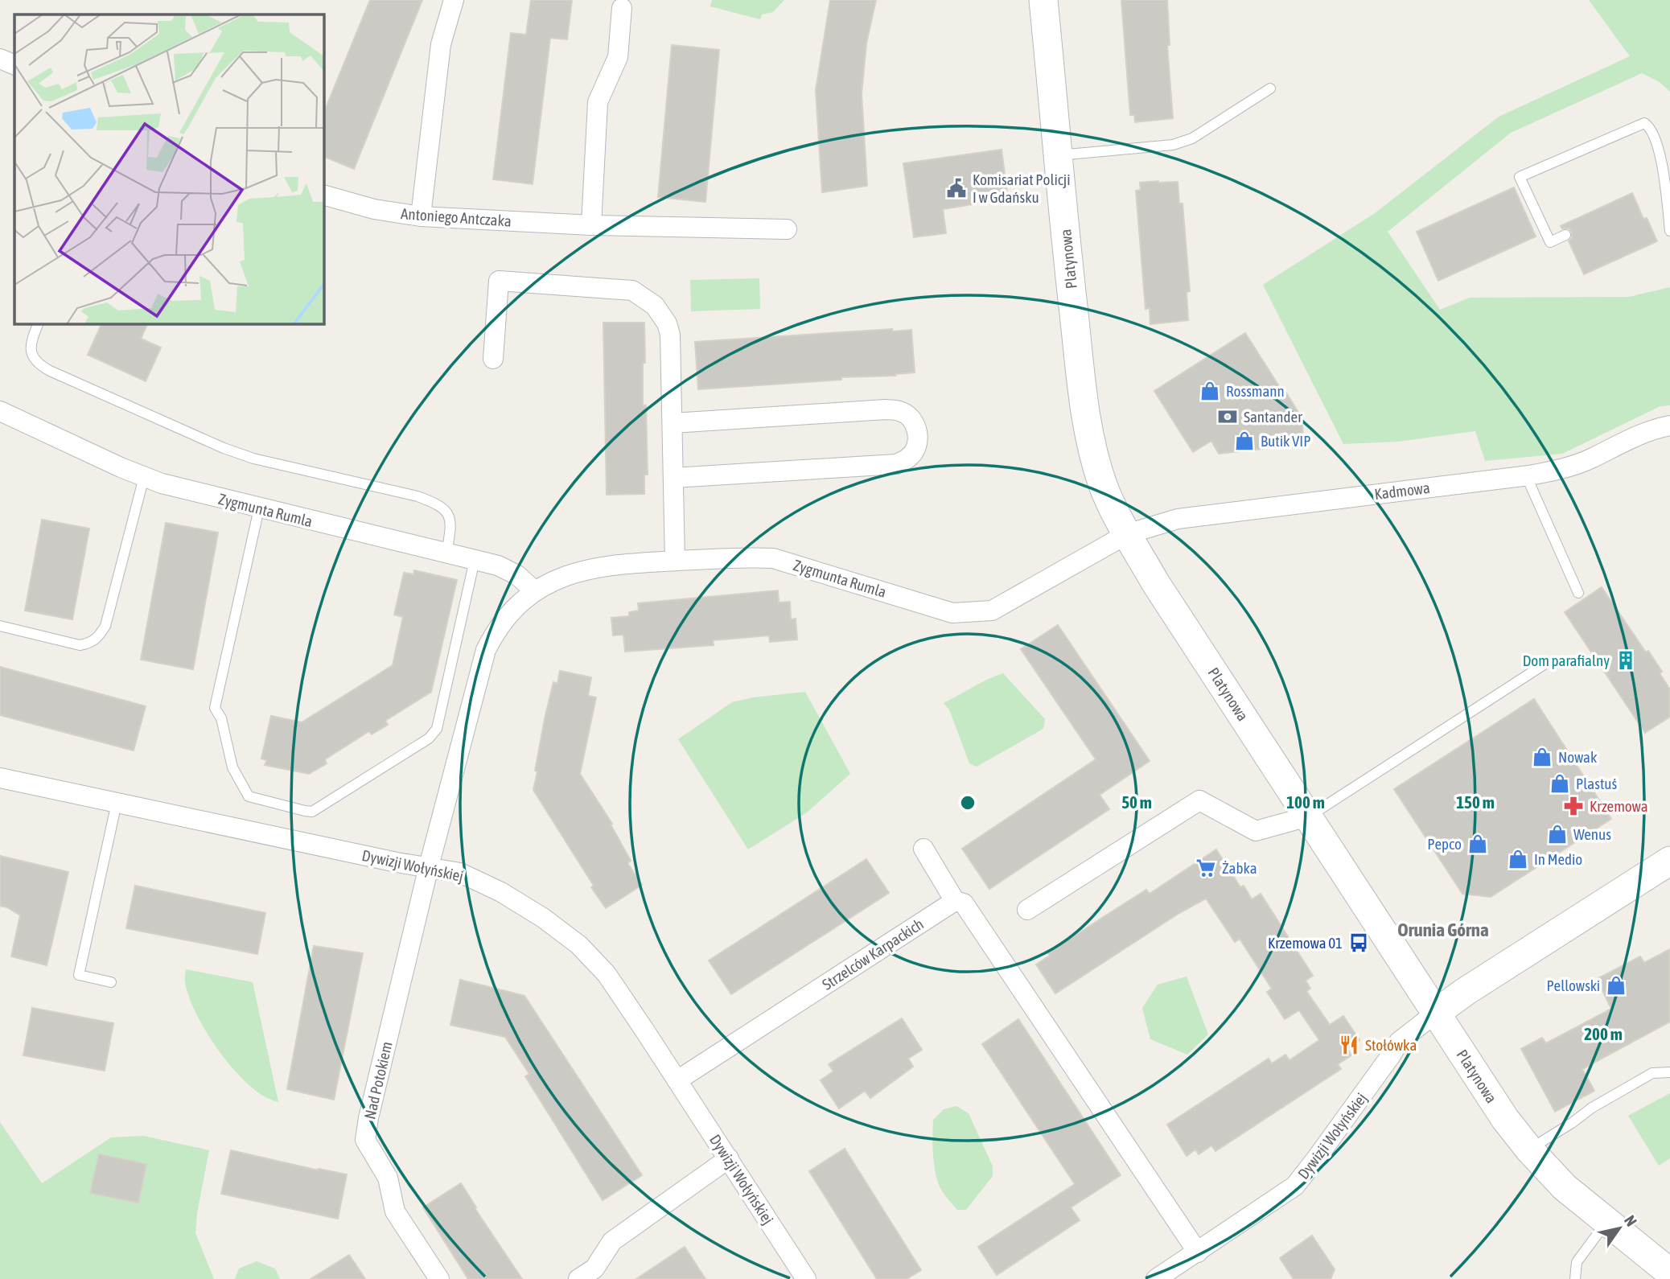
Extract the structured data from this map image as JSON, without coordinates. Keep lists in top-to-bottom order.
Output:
{
  "streets": {
    "street": [
      "Antoniego Antczaka",
      "Platynowa",
      "Kadmowa",
      "Zygmunta Rumla",
      "Dywizji Wołyńskiej",
      "Strzelców Karpackich",
      "Nad Potokiem"
    ]
  },
  "crossings": [
    ["Platynowa", "Kadmowa"],
    ["Platynowa", "Zygmunta Rumla"],
    ["Platynowa", "Dywizji Wołyńskiej"],
    ["Kadmowa", "Zygmunta Rumla"],
    ["Zygmunta Rumla", "Dywizji Wołyńskiej"],
    ["Zygmunta Rumla", "Nad Potokiem"],
    ["Dywizji Wołyńskiej", "Strzelców Karpackich"],
    ["Dywizji Wołyńskiej", "Nad Potokiem"]
  ],
  "districts": ["Orunia Górna"],
  "places": {
    "public building": ["Komisariat Policji I w Gdańsku"],
    "shop": [
      "Rossmann",
      "Butik VIP",
      "Nowak",
      "Plastuś",
      "Wenus",
      "Pepco",
      "In Medio",
      "Pellowski"
    ],
    "bank": ["Santander"],
    "building": ["Dom parafialny"],
    "pharmacy": ["Krzemowa"],
    "supermarket": ["Żabka"],
    "bus stop": ["Krzemowa 01"],
    "restaurant": ["Stołówka"]
  },
  "north": "top right",
  "rings": [
    "50 m",
    "100 m",
    "150 m",
    "200 m"
  ]
}
